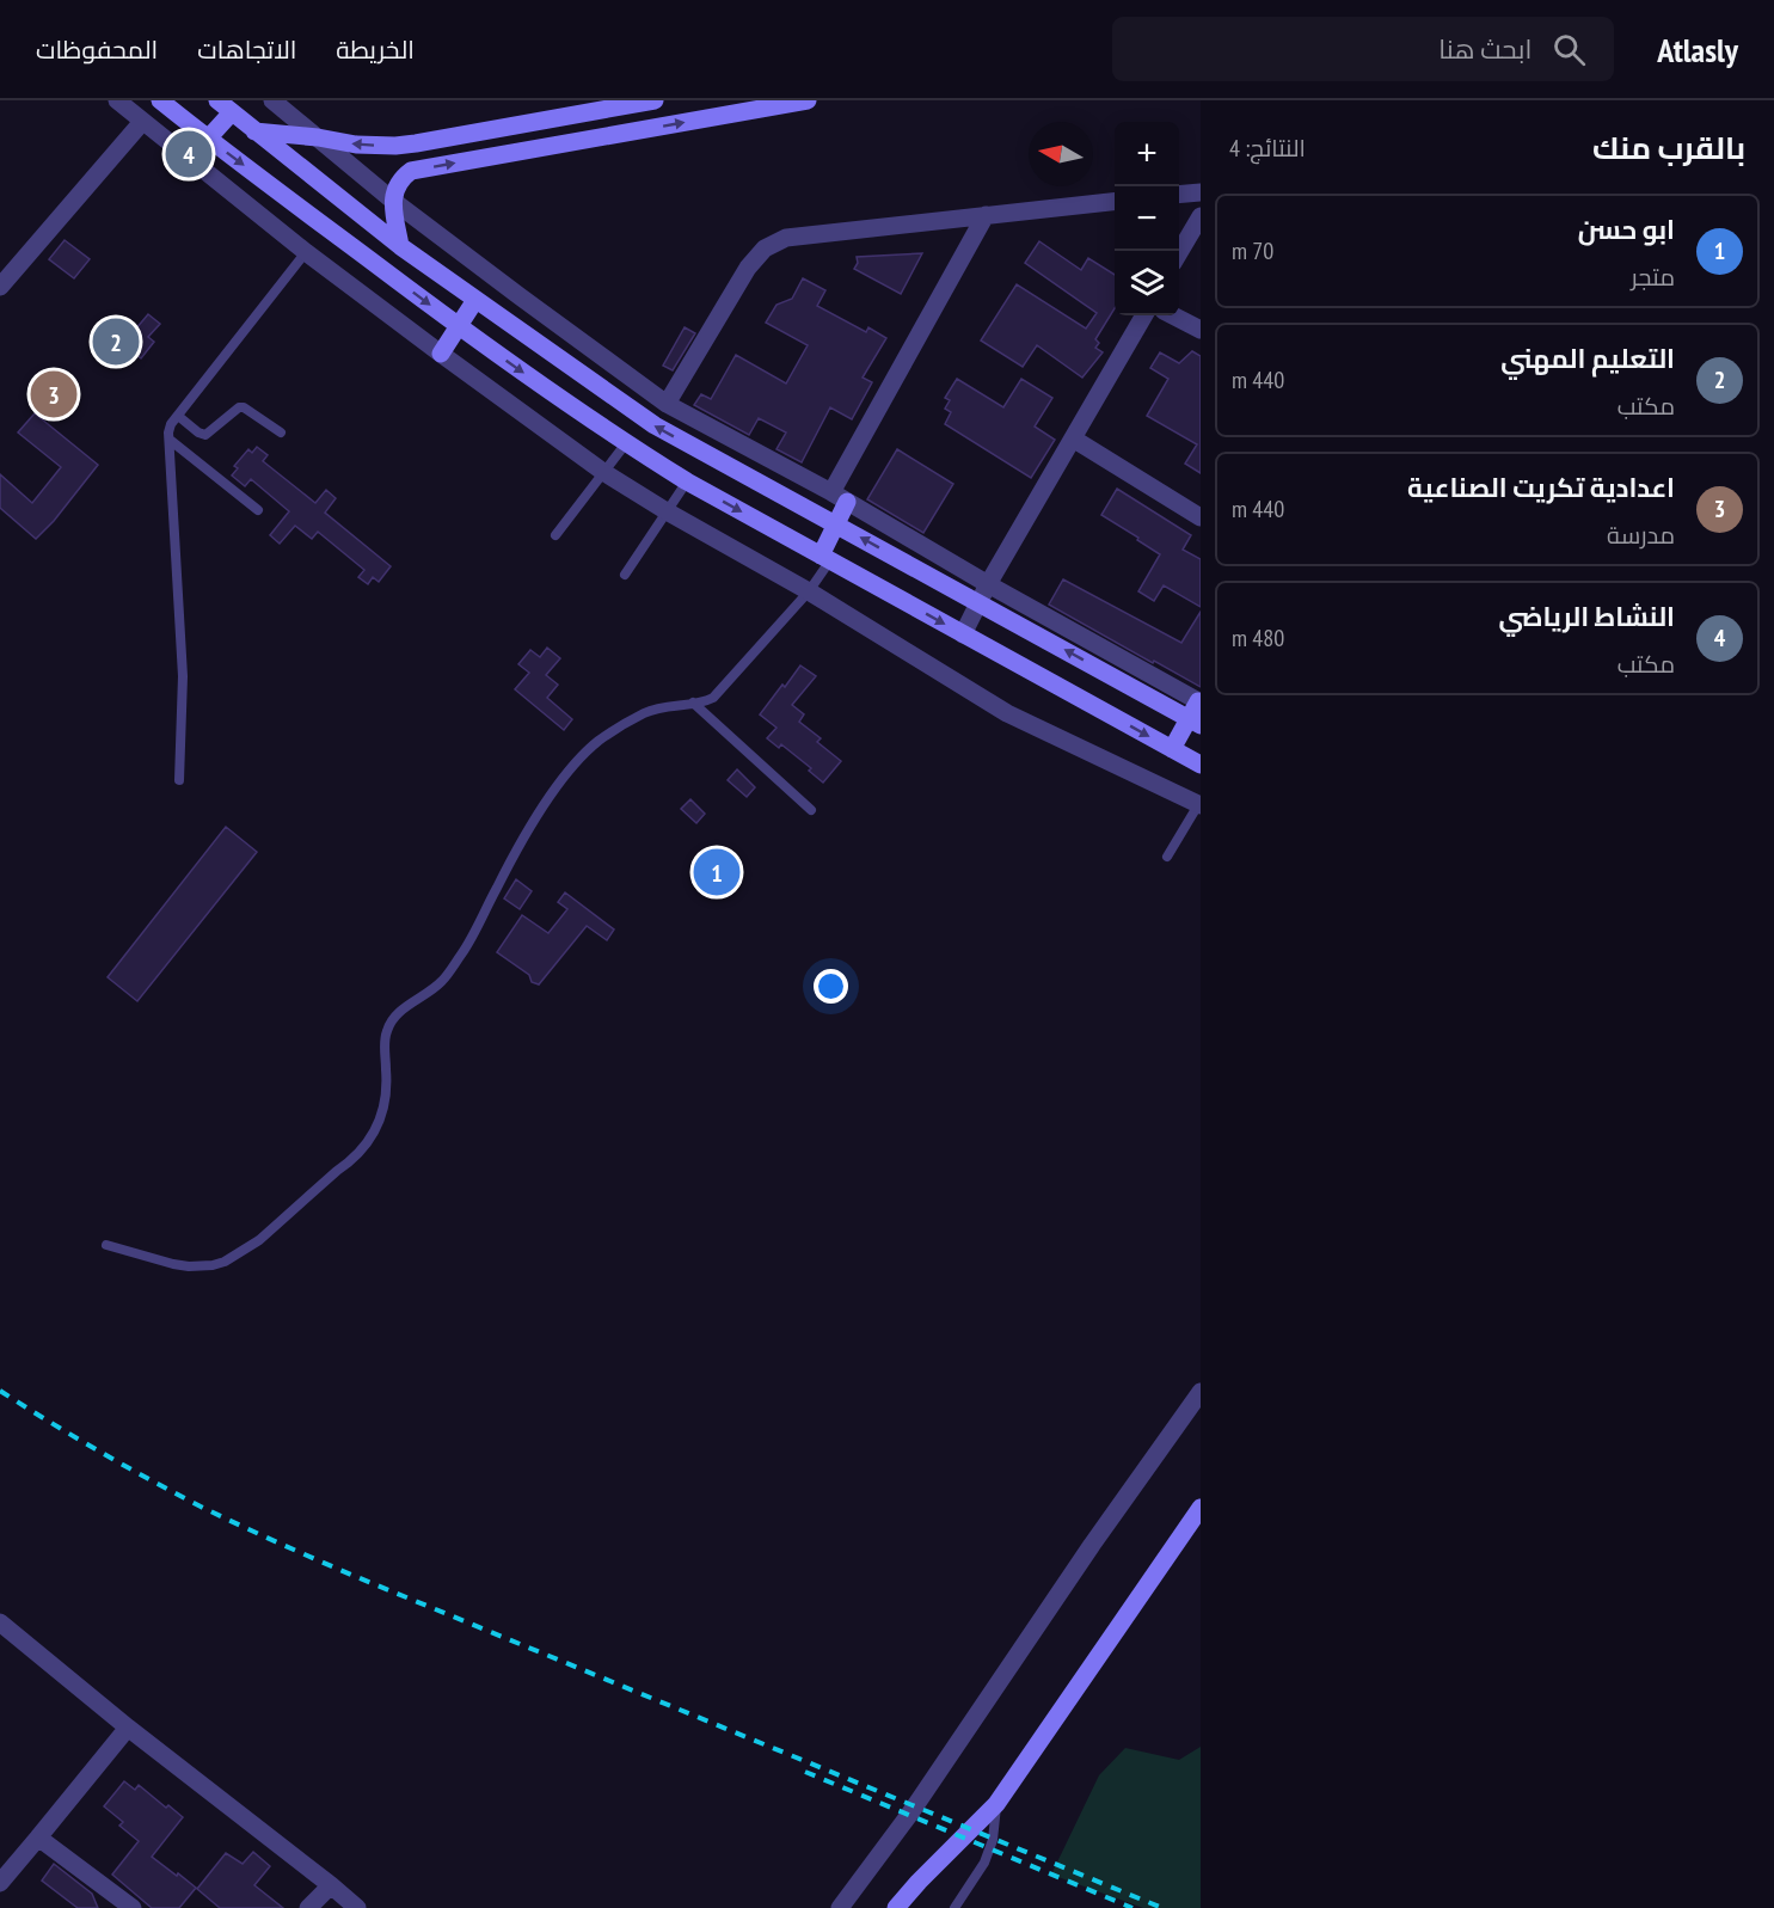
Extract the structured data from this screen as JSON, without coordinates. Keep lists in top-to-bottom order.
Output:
{
  "north": "left",
  "page": {
    "header": "Atlasly",
    "search": "ابحث هنا",
    "nav": ["الخريطة", "الاتجاهات", "المحفوظات"],
    "heading": ["بالقرب منك", "النتائج: 4"],
    "map_buttons": ["+", "−"],
    "pins": [
      "4",
      "2",
      "3",
      "1"
    ],
    "list": [
      {
        "mark": "1",
        "name": "ابو حسن",
        "note": "متجر",
        "value": "70 m"
      },
      {
        "mark": "2",
        "name": "التعليم المهني",
        "note": "مكتب",
        "value": "440 m"
      },
      {
        "mark": "3",
        "name": "اعدادية تكريت الصناعية",
        "note": "مدرسة",
        "value": "440 m"
      },
      {
        "mark": "4",
        "name": "النشاط الرياضي",
        "note": "مكتب",
        "value": "480 m"
      }
    ]
  }
}
